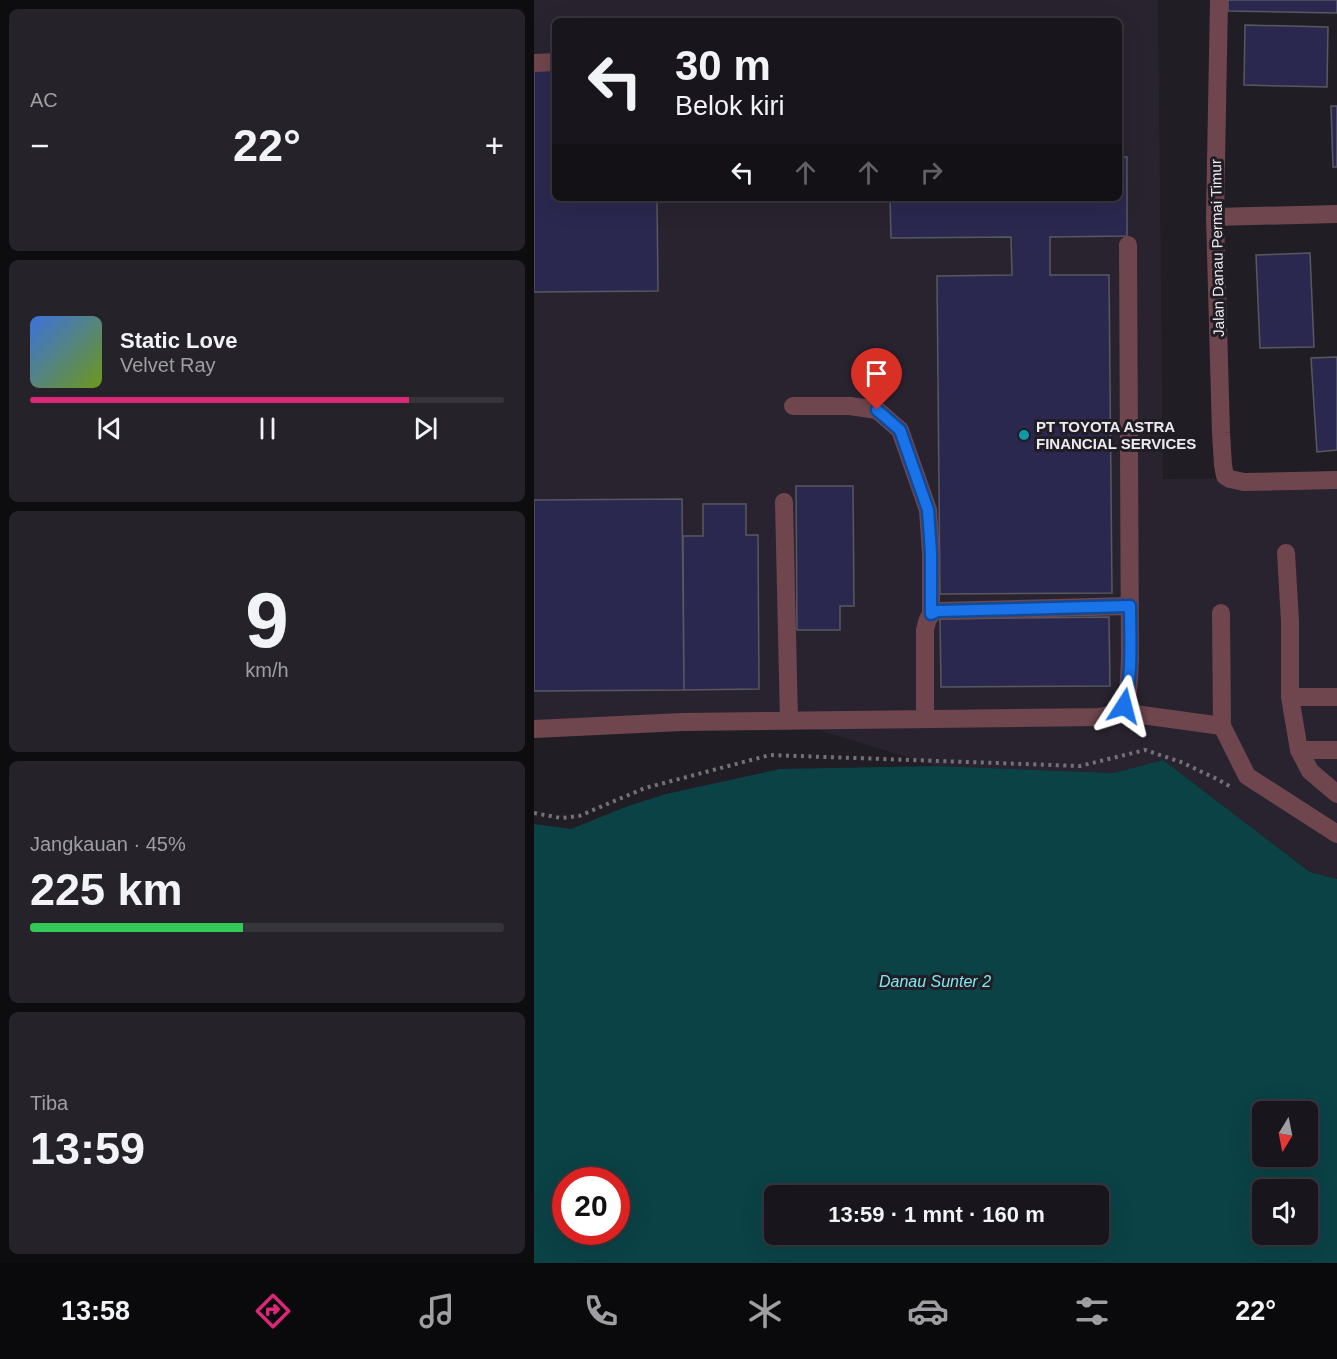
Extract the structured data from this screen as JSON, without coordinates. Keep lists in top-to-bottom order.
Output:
{
  "streets": {
    "street": ["Jalan Danau Permai Timur"]
  },
  "water": ["Danau Sunter 2"],
  "places": ["PT TOYOTA ASTRA FINANCIAL SERVICES"],
  "north": "bottom",
  "page": {
    "tile": [
      "AC",
      ["9", "km/h"],
      ["Jangkauan · 45%", "225 km"],
      ["Tiba", "13:59"]
    ],
    "turn": ["30 m", "Belok kiri"],
    "heat": ["−", "22°", "+"],
    "song": ["Static Love", "Velvet Ray"],
    "limit": "20",
    "trip": "13:59 · 1 mnt · 160 m",
    "tabs": ["13:58", "22°"]
  }
}
